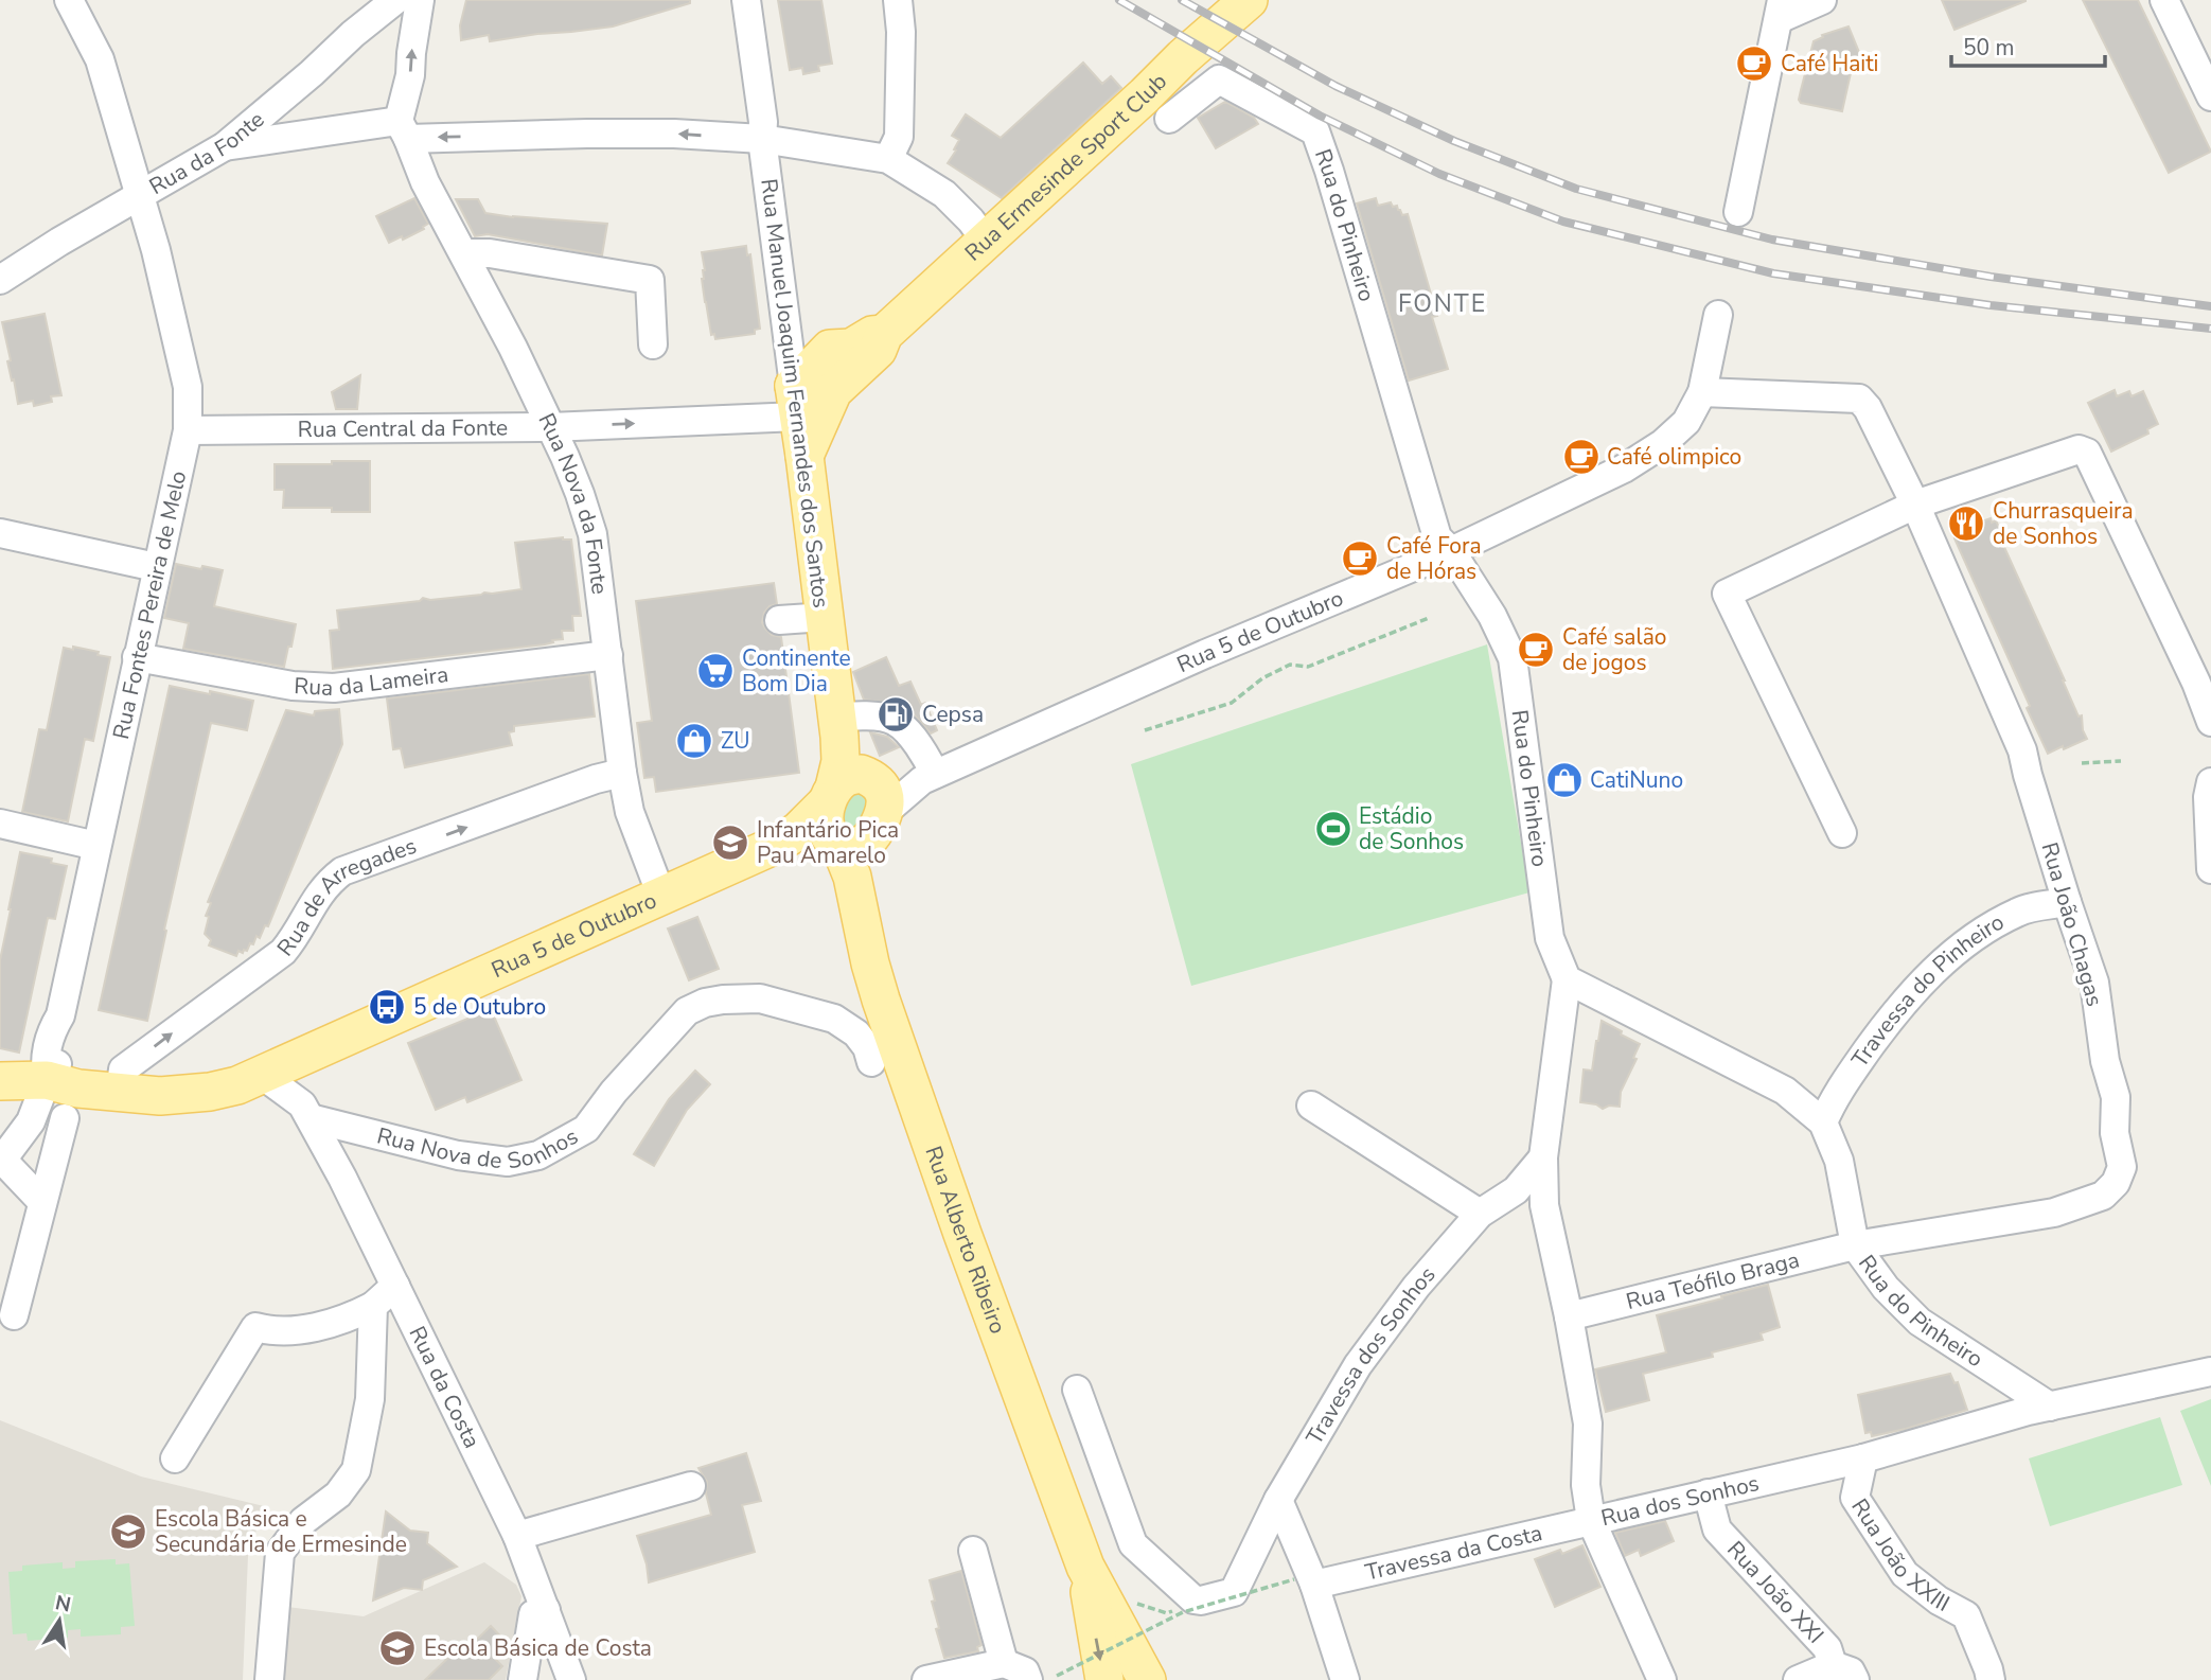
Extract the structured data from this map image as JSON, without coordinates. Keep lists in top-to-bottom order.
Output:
{
  "streets": {
    "main road": [
      "Rua Ermesinde Sport Club",
      "Rua Manuel Joaquim Fernandes dos Santos",
      "Rua 5 de Outubro",
      "Rua Alberto Ribeiro"
    ],
    "street": [
      "Rua da Fonte",
      "Rua do Pinheiro",
      "Rua Central da Fonte",
      "Rua Nova da Fonte",
      "Rua Fontes Pereira de Melo",
      "Rua da Lameira",
      "Rua de Arregades",
      "Rua João Chagas",
      "Travessa do Pinheiro",
      "Rua Nova de Sonhos",
      "Rua Teófilo Braga",
      "Travessa dos Sonhos",
      "Rua da Costa",
      "Rua dos Sonhos",
      "Rua João XXIII",
      "Travessa da Costa",
      "Rua João XXI"
    ]
  },
  "crossings": [
    ["Rua da Fonte", "Rua Fontes Pereira de Melo"],
    ["Rua Ermesinde Sport Club", "Rua Manuel Joaquim Fernandes dos Santos"],
    ["Rua do Pinheiro", "Rua 5 de Outubro"],
    ["Rua do Pinheiro", "Rua João Chagas"],
    ["Rua do Pinheiro", "Travessa do Pinheiro"],
    ["Rua do Pinheiro", "Rua Teófilo Braga"],
    ["Rua do Pinheiro", "Rua dos Sonhos"],
    ["Rua Manuel Joaquim Fernandes dos Santos", "Rua Central da Fonte"],
    ["Rua Manuel Joaquim Fernandes dos Santos", "Rua 5 de Outubro"],
    ["Rua Manuel Joaquim Fernandes dos Santos", "Rua Alberto Ribeiro"],
    ["Rua Central da Fonte", "Rua Nova da Fonte"],
    ["Rua Central da Fonte", "Rua Fontes Pereira de Melo"],
    ["Rua Nova da Fonte", "Rua 5 de Outubro"],
    ["Rua Nova da Fonte", "Rua da Lameira"],
    ["Rua Nova da Fonte", "Rua de Arregades"],
    ["Rua Fontes Pereira de Melo", "Rua 5 de Outubro"],
    ["Rua Fontes Pereira de Melo", "Rua da Lameira"],
    ["Rua 5 de Outubro", "Rua de Arregades"],
    ["Rua 5 de Outubro", "Rua João Chagas"],
    ["Rua 5 de Outubro", "Rua Alberto Ribeiro"],
    ["Rua 5 de Outubro", "Rua da Costa"],
    ["Rua João Chagas", "Travessa do Pinheiro"],
    ["Rua João Chagas", "Rua Teófilo Braga"],
    ["Rua Nova de Sonhos", "Rua da Costa"],
    ["Rua Teófilo Braga", "Rua dos Sonhos"],
    ["Travessa dos Sonhos", "Rua dos Sonhos"],
    ["Rua dos Sonhos", "Rua João XXIII"],
    ["Rua dos Sonhos", "Travessa da Costa"],
    ["Rua dos Sonhos", "Rua João XXI"]
  ],
  "one_way": ["Rua Central da Fonte", "Rua de Arregades"],
  "districts": ["FONTE"],
  "places": {
    "cafe": [
      "Café Haiti",
      "Café olimpico",
      "Café Fora de Hóras",
      "Café salão de jogos"
    ],
    "restaurant": ["Churrasqueira de Sonhos"],
    "supermarket": ["Continente Bom Dia"],
    "fuel station": ["Cepsa"],
    "shop": ["ZU", "CatiNuno"],
    "sports": ["Estádio de Sonhos"],
    "school or university": ["Infantário Pica Pau Amarelo", "Escola Básica e Secundária de Ermesinde", "Escola Básica de Costa"],
    "bus stop": ["5 de Outubro"]
  },
  "scale_bar": "50 m",
  "north": "top"
}
